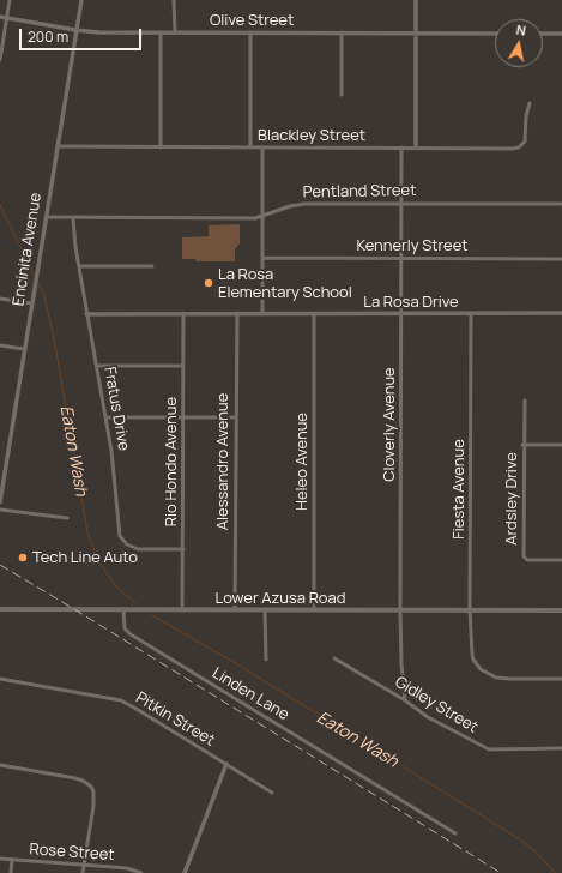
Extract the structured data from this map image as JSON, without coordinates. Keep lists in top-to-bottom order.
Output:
{
  "streets": {
    "main road": ["Lower Azusa Road"],
    "street": [
      "Olive Street",
      "Blackley Street",
      "Pentland Street",
      "Kennerly Street",
      "Encinita Avenue",
      "La Rosa Drive",
      "Fratus Drive",
      "Cloverly Avenue",
      "Rio Hondo Avenue",
      "Alessandro Avenue",
      "Heleo Avenue",
      "Fiesta Avenue",
      "Ardsley Drive",
      "Linden Lane",
      "Gidley Street",
      "Pitkin Street",
      "Rose Street"
    ]
  },
  "crossings": [
    ["Olive Street", "Encinita Avenue"],
    ["Blackley Street", "Encinita Avenue"],
    ["Blackley Street", "Cloverly Avenue"],
    ["Pentland Street", "Encinita Avenue"],
    ["Pentland Street", "Fratus Drive"],
    ["Pentland Street", "Cloverly Avenue"],
    ["Kennerly Street", "Cloverly Avenue"],
    ["La Rosa Drive", "Fratus Drive"],
    ["La Rosa Drive", "Cloverly Avenue"],
    ["La Rosa Drive", "Rio Hondo Avenue"],
    ["La Rosa Drive", "Alessandro Avenue"],
    ["La Rosa Drive", "Heleo Avenue"],
    ["La Rosa Drive", "Fiesta Avenue"],
    ["Fratus Drive", "Rio Hondo Avenue"],
    ["Cloverly Avenue", "Lower Azusa Road"],
    ["Cloverly Avenue", "Gidley Street"],
    ["Rio Hondo Avenue", "Lower Azusa Road"],
    ["Alessandro Avenue", "Lower Azusa Road"],
    ["Heleo Avenue", "Lower Azusa Road"],
    ["Fiesta Avenue", "Lower Azusa Road"],
    ["Lower Azusa Road", "Linden Lane"]
  ],
  "water": ["Eaton Wash"],
  "places": ["La Rosa Elementary School", "Tech Line Auto"],
  "scale_bar": "200 m",
  "north": "top"
}
